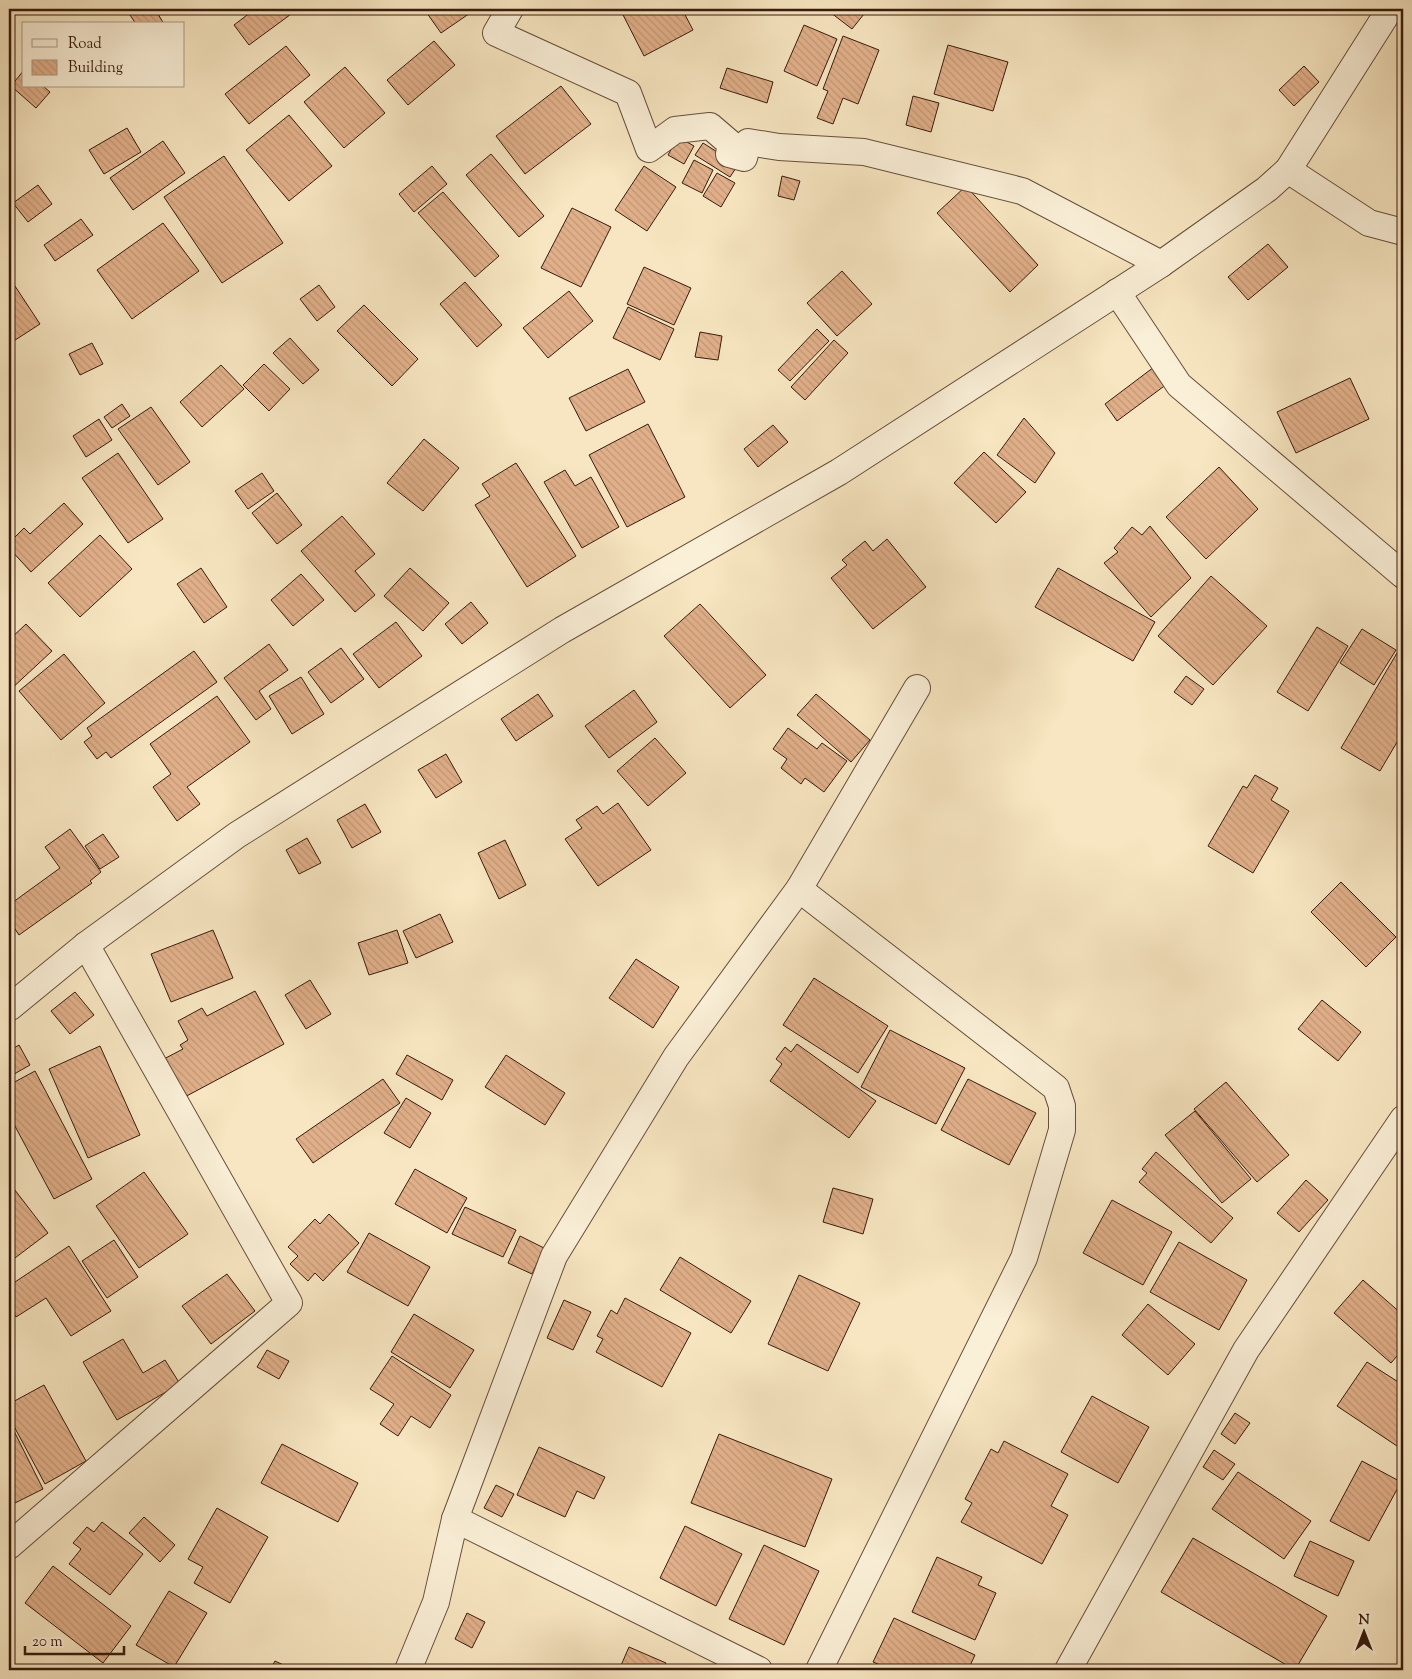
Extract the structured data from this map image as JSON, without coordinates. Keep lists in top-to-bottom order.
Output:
{
  "legend": ["Road", "Building"],
  "scale_bar": "20 m",
  "north": "top"
}
